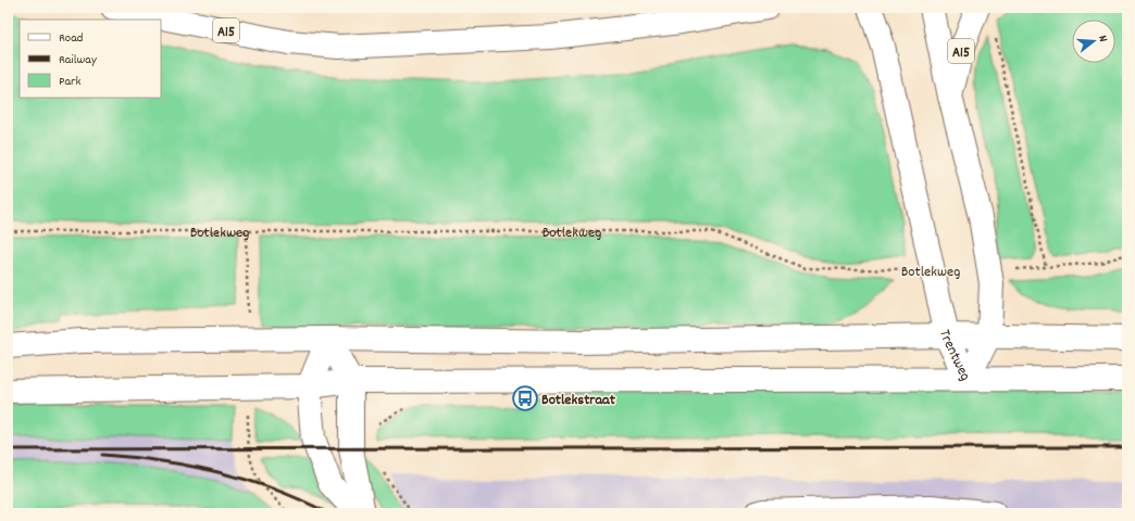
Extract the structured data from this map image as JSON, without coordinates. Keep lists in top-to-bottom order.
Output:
{
  "streets": {
    "main road": ["A15", "Trentweg"],
    "path": ["Botlekweg"]
  },
  "crossings": [
    ["A15", "Trentweg"],
    ["Botlekweg", "Trentweg"]
  ],
  "places": {
    "bus stop": ["Botlekstraat"]
  },
  "legend": ["Road", "Railway", "Park"],
  "north": "right"
}
